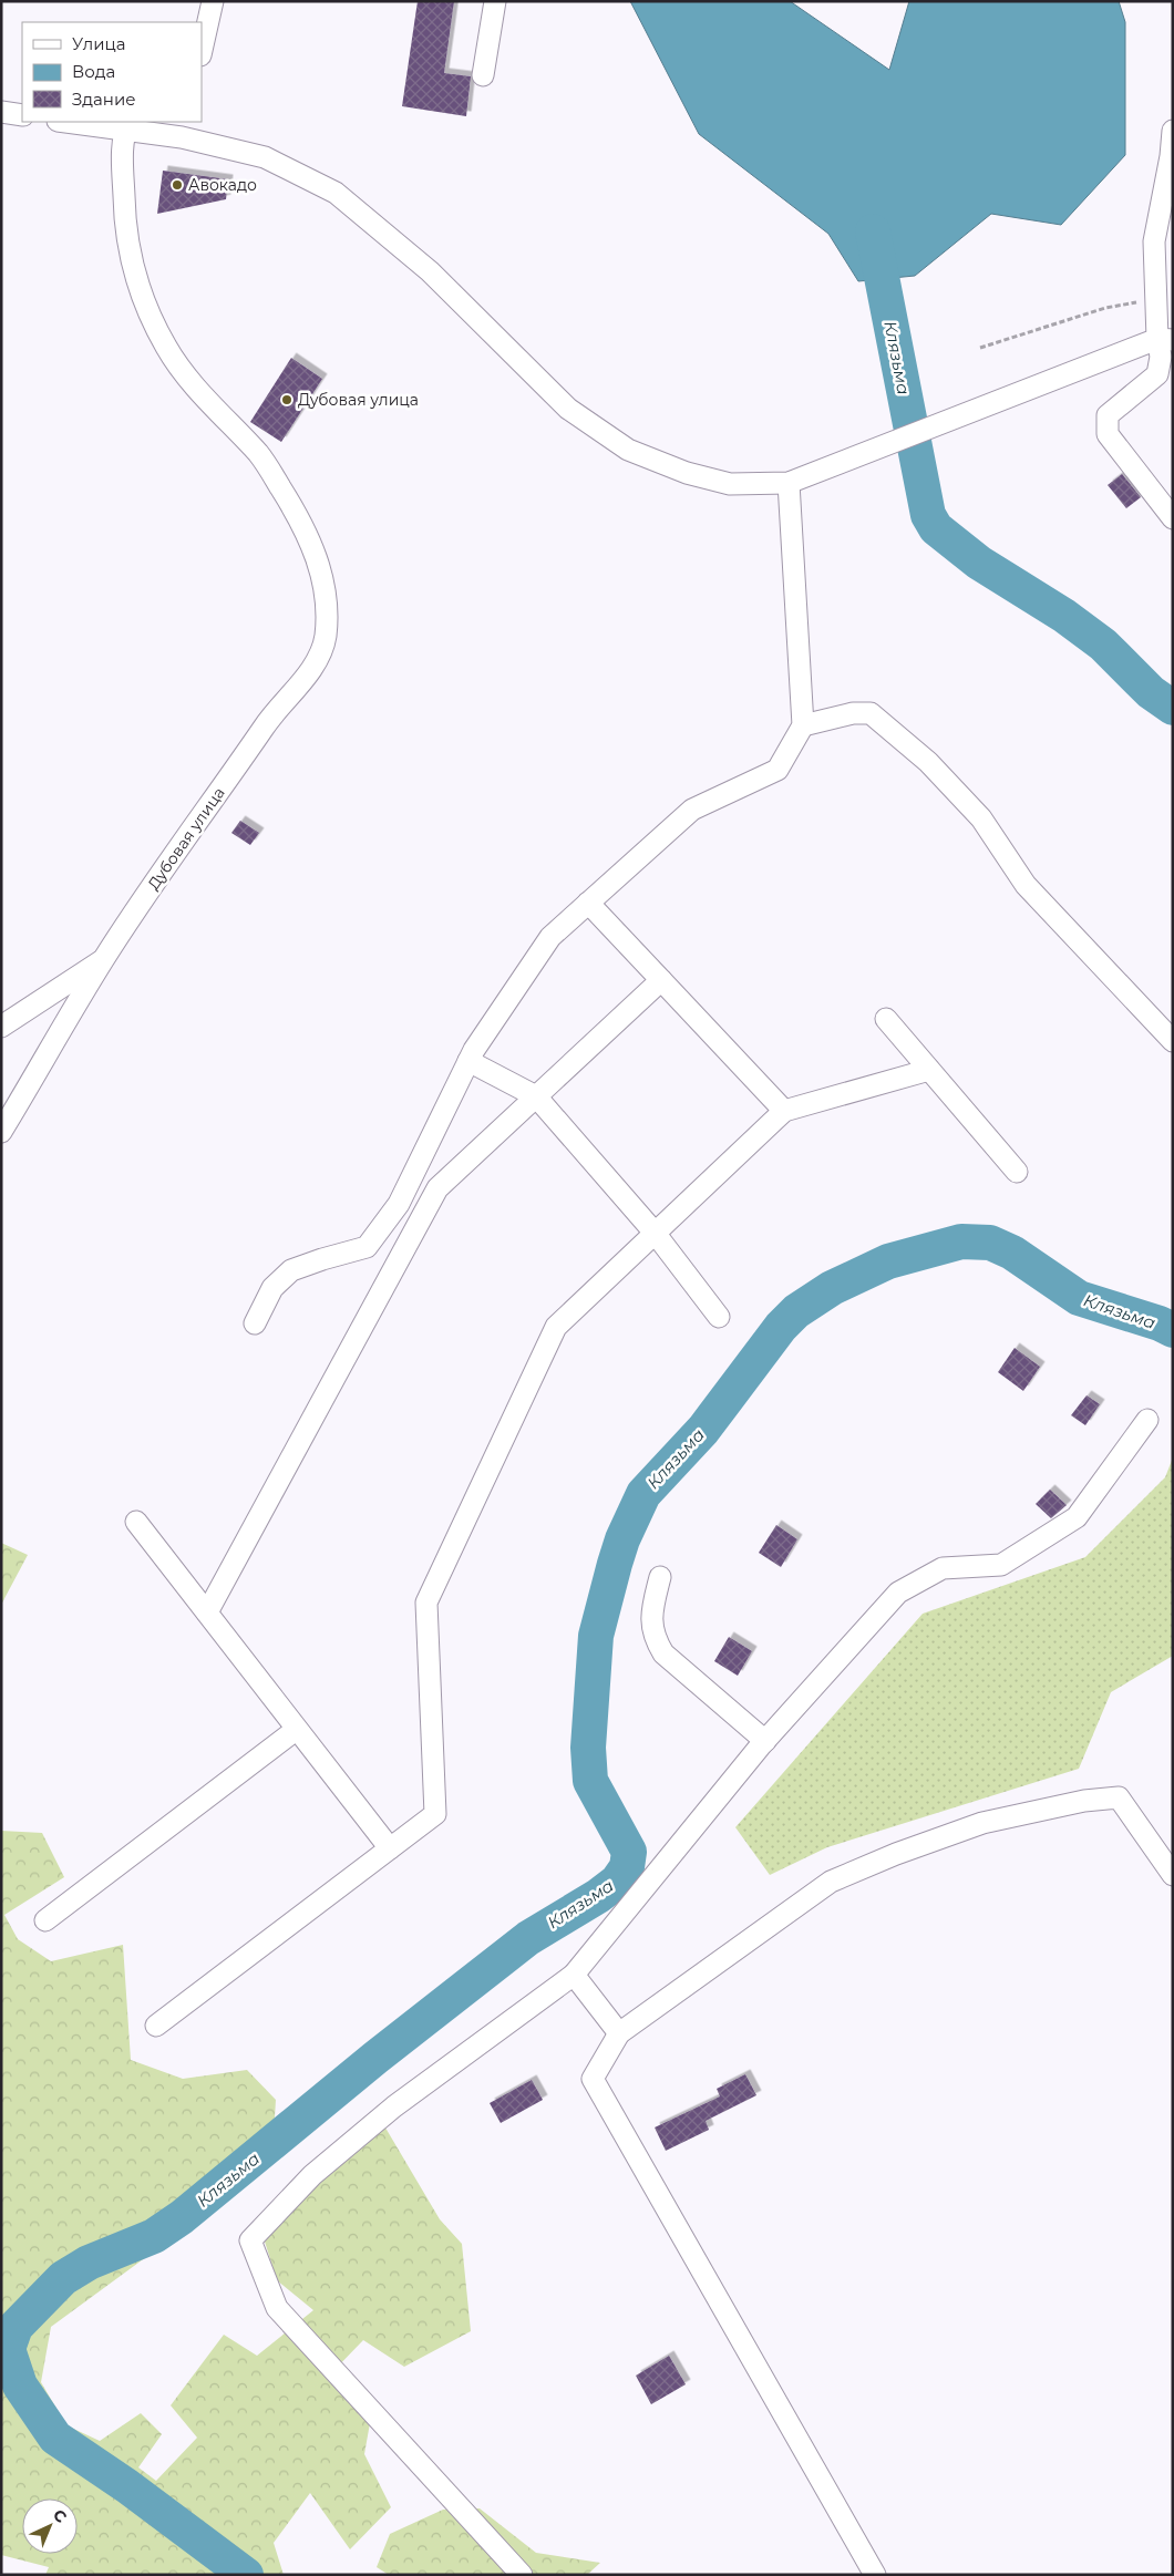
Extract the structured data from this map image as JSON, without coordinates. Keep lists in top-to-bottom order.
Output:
{
  "streets": {
    "street": ["Дубовая улица"]
  },
  "water": ["Клязьма"],
  "places": ["Авокадо", "Дубовая улица"],
  "legend": ["Улица", "Вода", "Здание"],
  "north": "top right"
}
